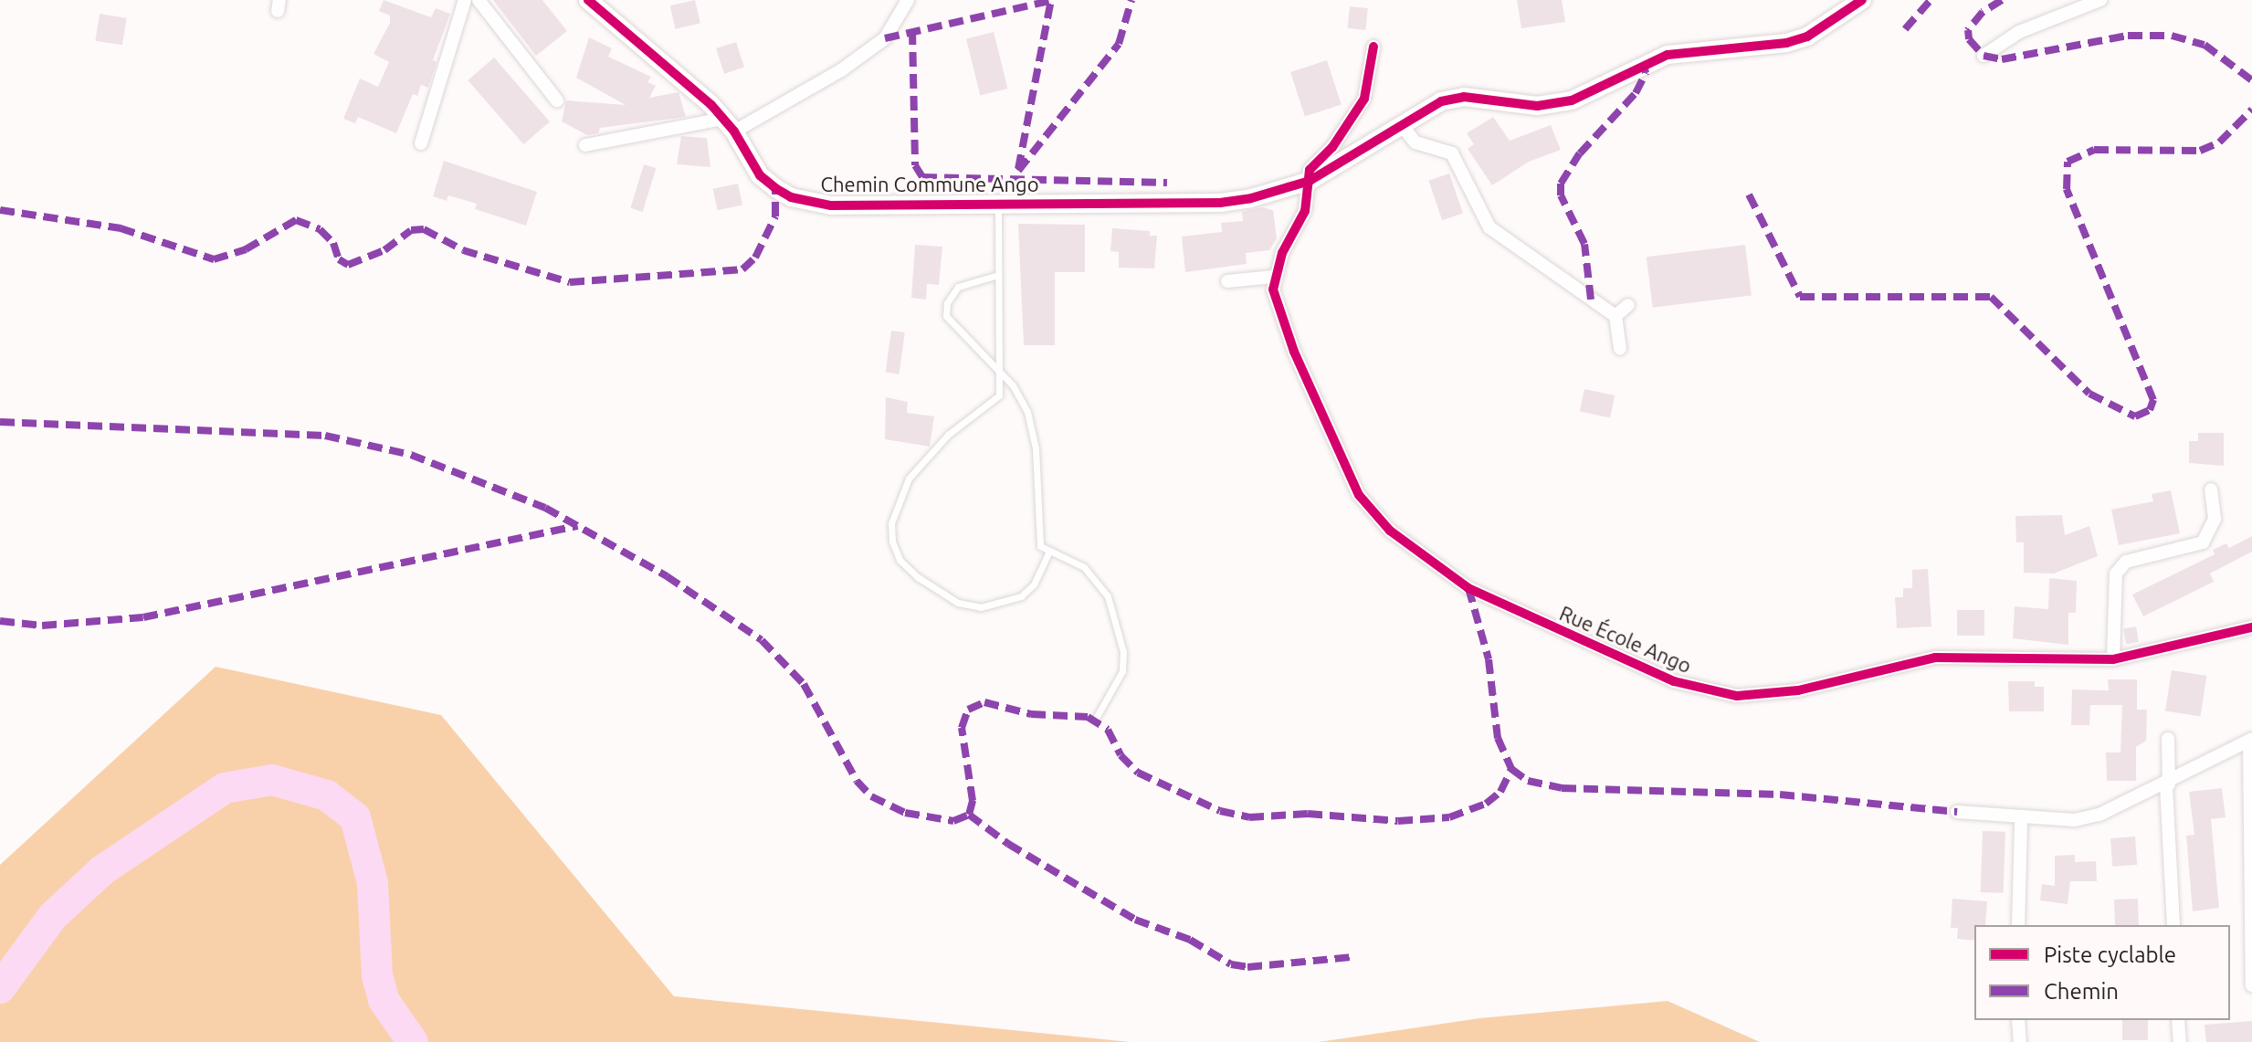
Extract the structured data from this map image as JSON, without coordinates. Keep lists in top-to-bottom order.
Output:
{
  "streets": {
    "street": ["Chemin Commune Ango", "Rue École Ango"]
  },
  "legend": ["Piste cyclable", "Chemin"]
}
